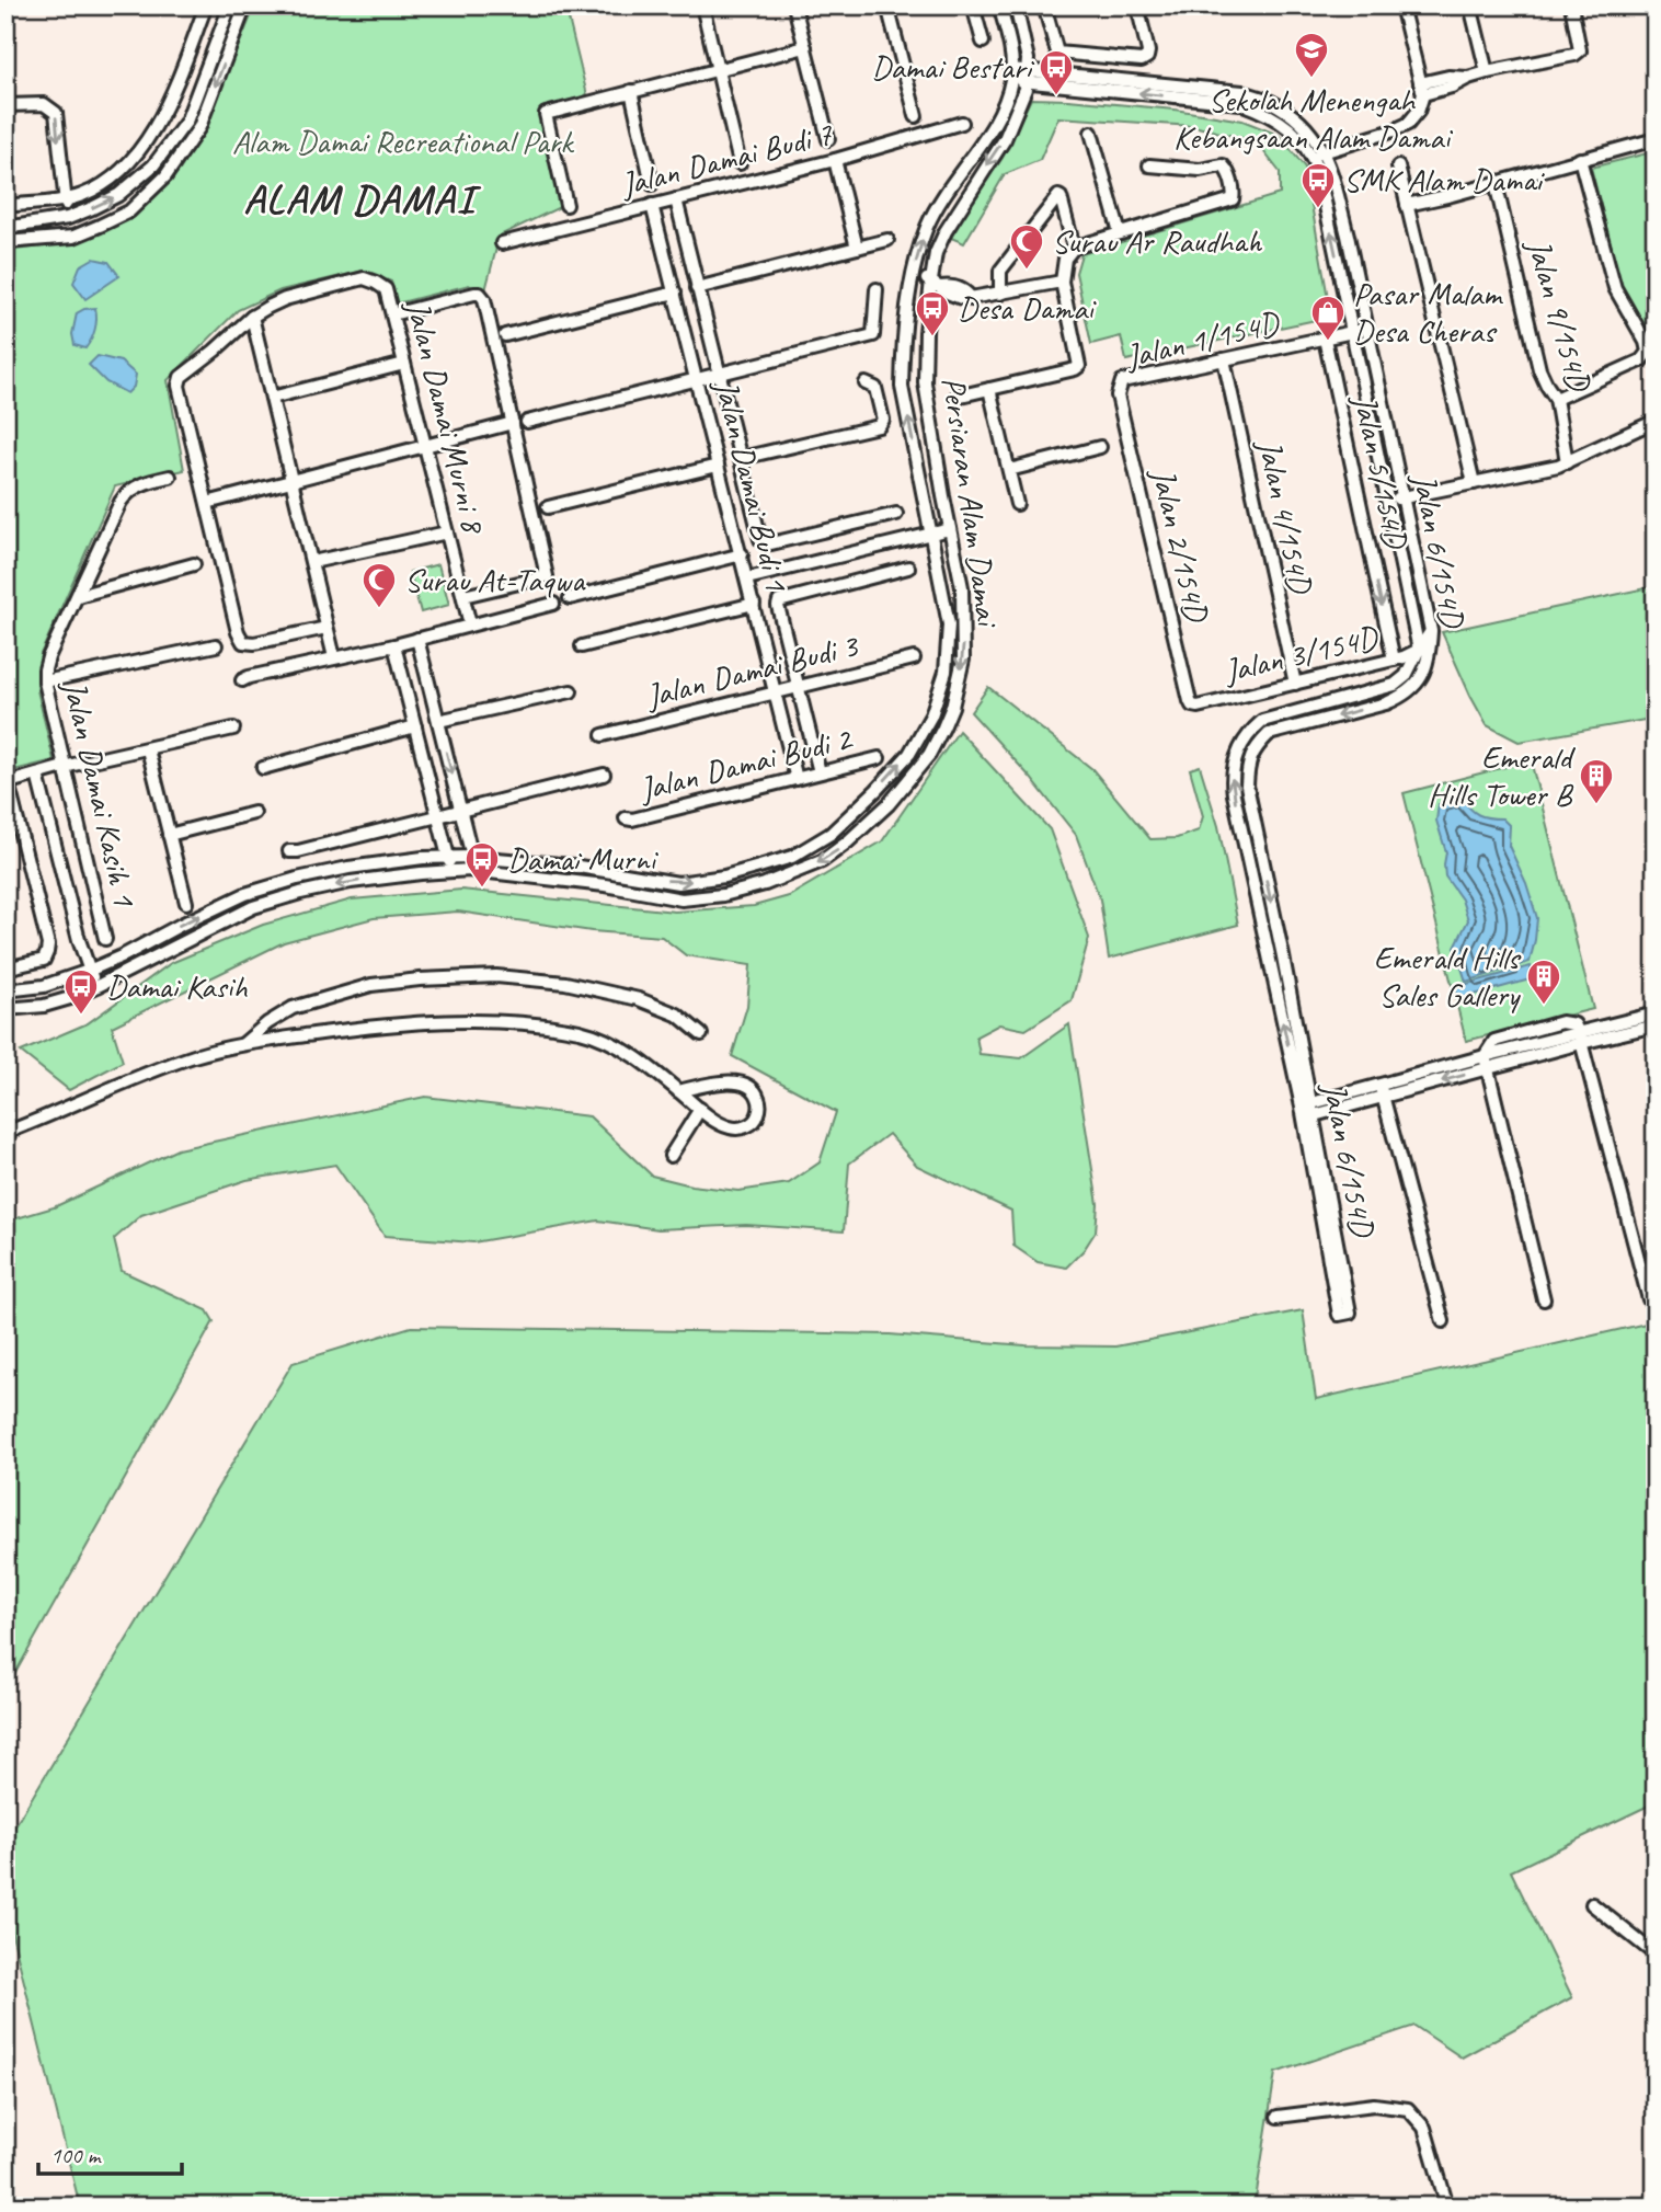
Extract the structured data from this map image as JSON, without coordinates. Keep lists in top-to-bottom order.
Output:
{
  "streets": {
    "street": [
      "Jalan Damai Budi 7",
      "Jalan 9/154D",
      "Jalan 1/154D",
      "Jalan Damai Murni 8",
      "Jalan 5/154D",
      "Jalan Damai Budi 1",
      "Persiaran Alam Damai",
      "Jalan 4/154D",
      "Jalan 2/154D",
      "Jalan 6/154D",
      "Jalan 3/154D",
      "Jalan Damai Budi 3",
      "Jalan Damai Budi 2",
      "Jalan Damai Kasih 1"
    ]
  },
  "crossings": [
    ["Jalan Damai Budi 7", "Jalan Damai Budi 1"],
    ["Jalan 1/154D", "Jalan 5/154D"],
    ["Jalan 1/154D", "Jalan 4/154D"],
    ["Jalan 1/154D", "Jalan 2/154D"],
    ["Jalan 1/154D", "Jalan 6/154D"],
    ["Jalan 5/154D", "Jalan 3/154D"],
    ["Jalan Damai Budi 1", "Jalan Damai Budi 3"],
    ["Jalan Damai Budi 1", "Jalan Damai Budi 2"],
    ["Persiaran Alam Damai", "Jalan 6/154D"],
    ["Jalan 4/154D", "Jalan 3/154D"],
    ["Jalan 2/154D", "Jalan 3/154D"],
    ["Jalan 6/154D", "Jalan 3/154D"]
  ],
  "one_way": ["Jalan 5/154D"],
  "districts": ["ALAM DAMAI"],
  "parks": ["Alam Damai Recreational Park"],
  "places": {
    "school or university": ["Sekolah Menengah Kebangsaan Alam Damai"],
    "bus stop": [
      "Damai Bestari",
      "SMK Alam Damai",
      "Desa Damai",
      "Damai Murni",
      "Damai Kasih"
    ],
    "mosque": ["Surau Ar Raudhah", "Surau At-Taqwa"],
    "shop": ["Pasar Malam Desa Cheras"],
    "building": ["Emerald Hills Tower B", "Emerald Hills Sales Gallery"]
  },
  "scale_bar": "100 m"
}
